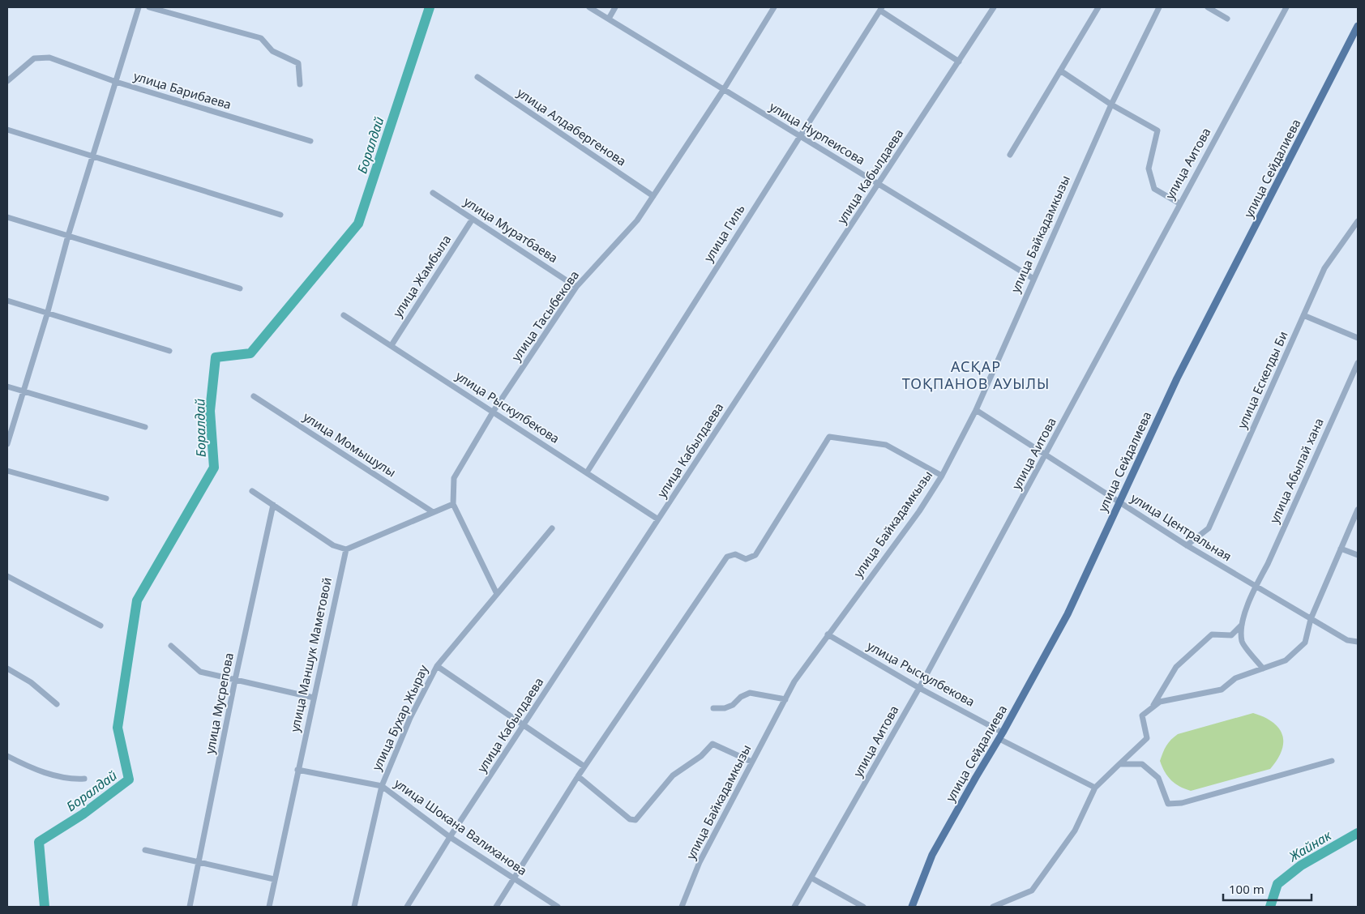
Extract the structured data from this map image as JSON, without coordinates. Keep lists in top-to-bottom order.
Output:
{
  "streets": {
    "main road": ["улица Сейдалиева"],
    "street": [
      "улица Барибаева",
      "улица Алдабергенова",
      "улица Нурпеисова",
      "улица Аитова",
      "улица Кабылдаева",
      "улица Муратбаева",
      "улица Гиль",
      "улица Байкадамкызы",
      "улица Жамбыла",
      "улица Тасыбекова",
      "улица Ескелды Би",
      "улица Рыскулбекова",
      "улица Момышулы",
      "улица Абылай хана",
      "улица Центральная",
      "улица Маншук Маметовой",
      "улица Мусрепова",
      "улица Бухар Жырау",
      "улица Шокана Валиханова"
    ]
  },
  "crossings": [
    ["улица Алдабергенова", "улица Тасыбекова"],
    ["улица Нурпеисова", "улица Кабылдаева"],
    ["улица Нурпеисова", "улица Гиль"],
    ["улица Нурпеисова", "улица Байкадамкызы"],
    ["улица Нурпеисова", "улица Тасыбекова"],
    ["улица Аитова", "улица Рыскулбекова"],
    ["улица Аитова", "улица Центральная"],
    ["улица Сейдалиева", "улица Рыскулбекова"],
    ["улица Сейдалиева", "улица Центральная"],
    ["улица Кабылдаева", "улица Рыскулбекова"],
    ["улица Кабылдаева", "улица Шокана Валиханова"],
    ["улица Муратбаева", "улица Жамбыла"],
    ["улица Муратбаева", "улица Тасыбекова"],
    ["улица Гиль", "улица Рыскулбекова"],
    ["улица Байкадамкызы", "улица Рыскулбекова"],
    ["улица Байкадамкызы", "улица Центральная"],
    ["улица Жамбыла", "улица Рыскулбекова"],
    ["улица Тасыбекова", "улица Рыскулбекова"],
    ["улица Тасыбекова", "улица Бухар Жырау"],
    ["улица Ескелды Би", "улица Центральная"],
    ["улица Абылай хана", "улица Центральная"],
    ["улица Маншук Маметовой", "улица Шокана Валиханова"],
    ["улица Бухар Жырау", "улица Шокана Валиханова"]
  ],
  "districts": ["АСҚАР ТОҚПАНОВ АУЫЛЫ"],
  "water": ["Боралдай", "Жайнак"],
  "scale_bar": "100 m"
}
